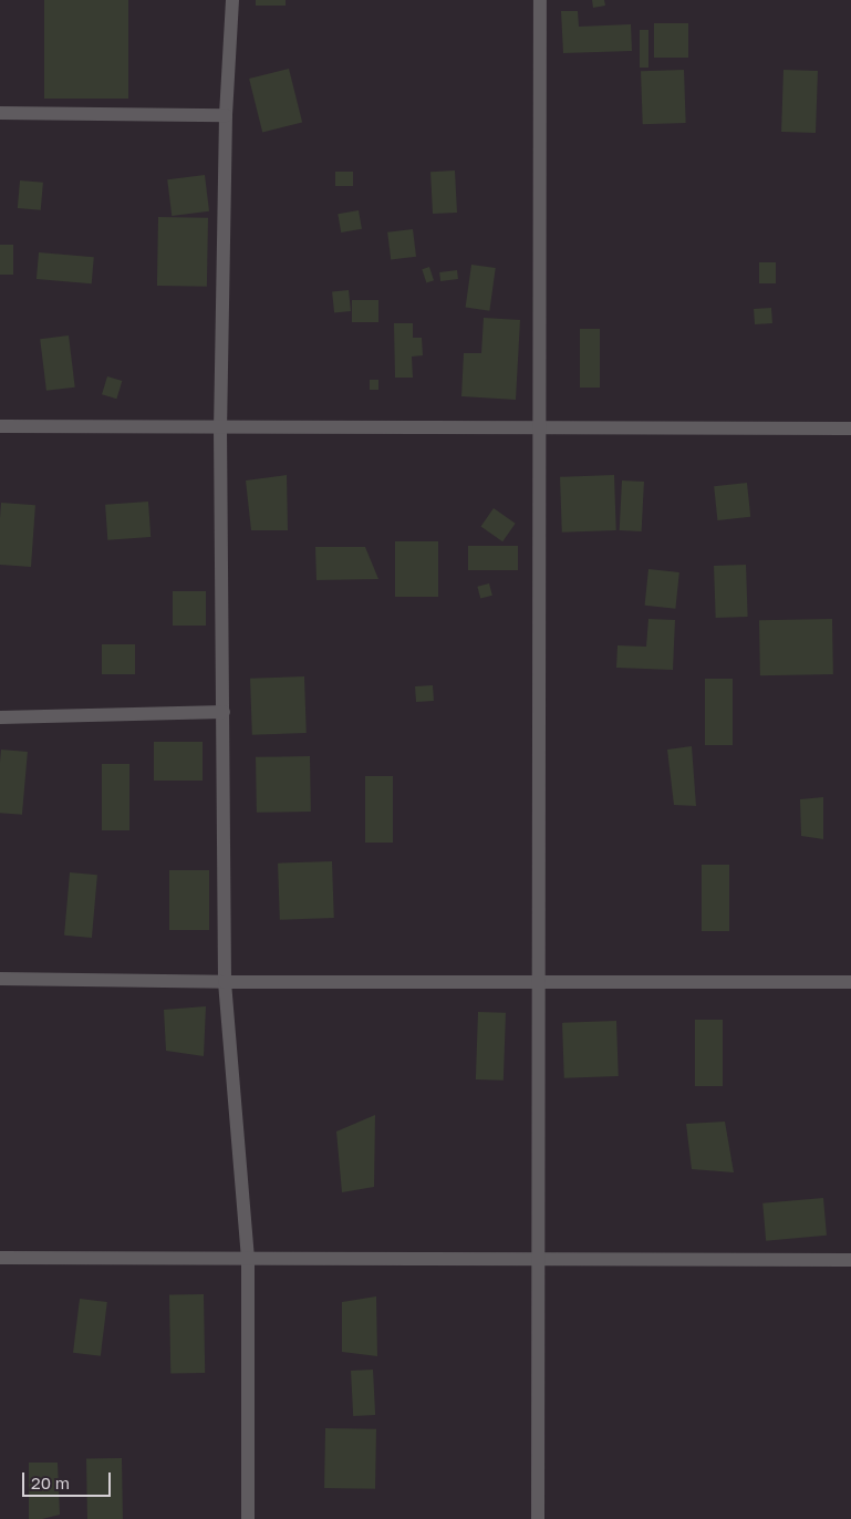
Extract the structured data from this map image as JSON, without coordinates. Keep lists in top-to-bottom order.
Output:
{
  "scale_bar": "20 m"
}
